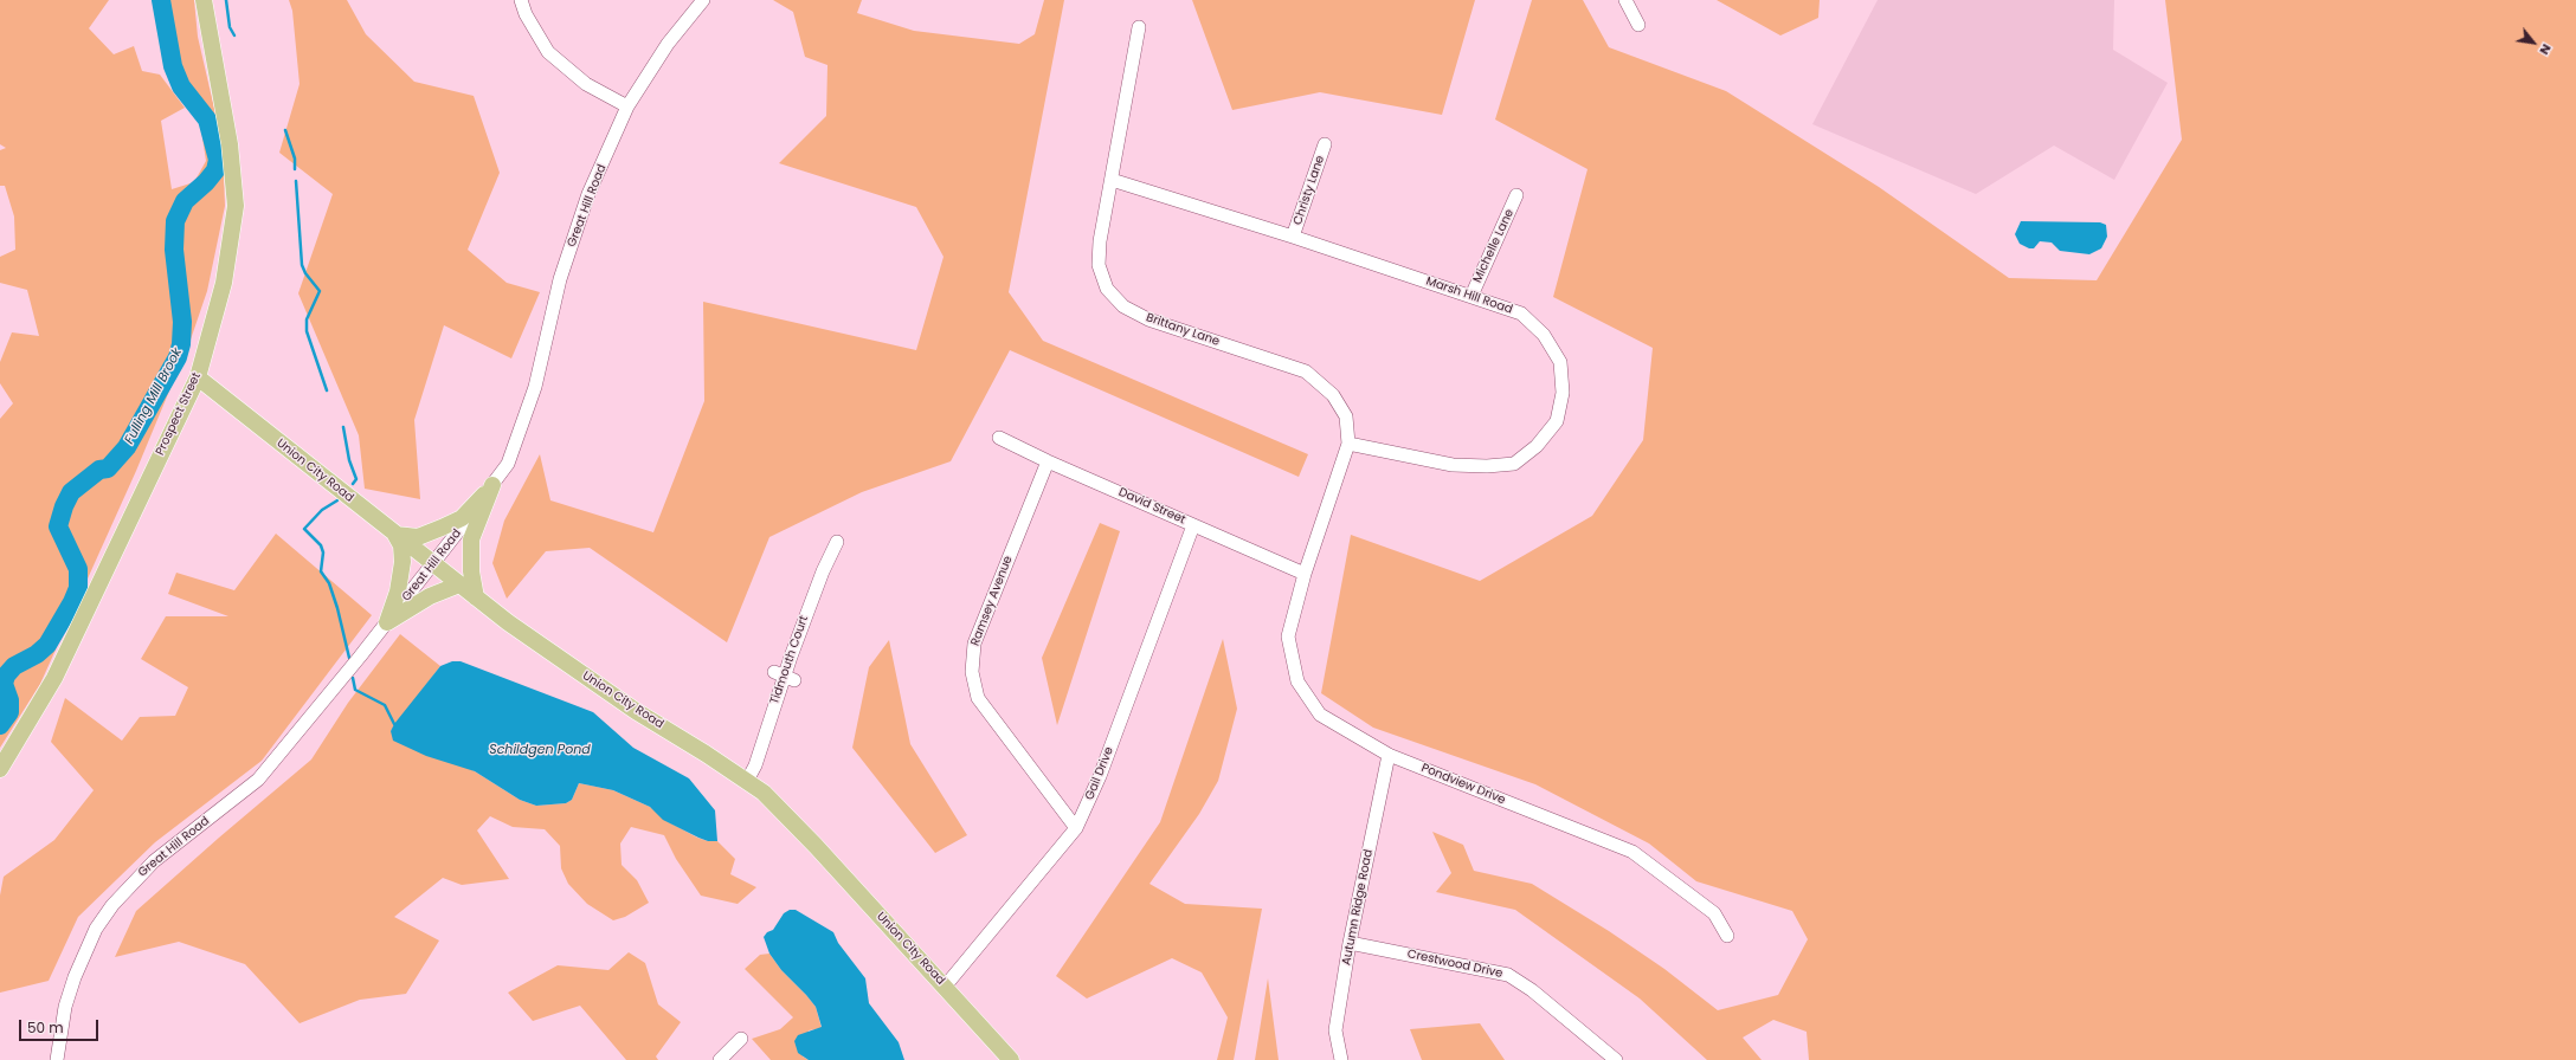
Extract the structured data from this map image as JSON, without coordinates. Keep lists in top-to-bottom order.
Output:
{
  "streets": {
    "main road": ["Prospect Street", "Union City Road"],
    "street": [
      "Christy Lane",
      "Great Hill Road",
      "Michelle Lane",
      "Marsh Hill Road",
      "Brittany Lane",
      "David Street",
      "Ramsey Avenue",
      "Tidmouth Court",
      "Gail Drive",
      "Pondview Drive",
      "Autumn Ridge Road",
      "Crestwood Drive"
    ]
  },
  "crossings": [
    ["Christy Lane", "Marsh Hill Road"],
    ["Great Hill Road", "Union City Road"],
    ["Michelle Lane", "Marsh Hill Road"],
    ["Marsh Hill Road", "Brittany Lane"],
    ["Brittany Lane", "David Street"],
    ["Brittany Lane", "Pondview Drive"],
    ["Prospect Street", "Union City Road"],
    ["Union City Road", "Tidmouth Court"],
    ["Union City Road", "Gail Drive"],
    ["David Street", "Ramsey Avenue"],
    ["David Street", "Gail Drive"],
    ["David Street", "Pondview Drive"],
    ["Ramsey Avenue", "Gail Drive"],
    ["Pondview Drive", "Autumn Ridge Road"],
    ["Autumn Ridge Road", "Crestwood Drive"]
  ],
  "water": ["Fulling Mill Brook", "Schildgen Pond"],
  "scale_bar": "50 m",
  "north": "bottom right"
}
